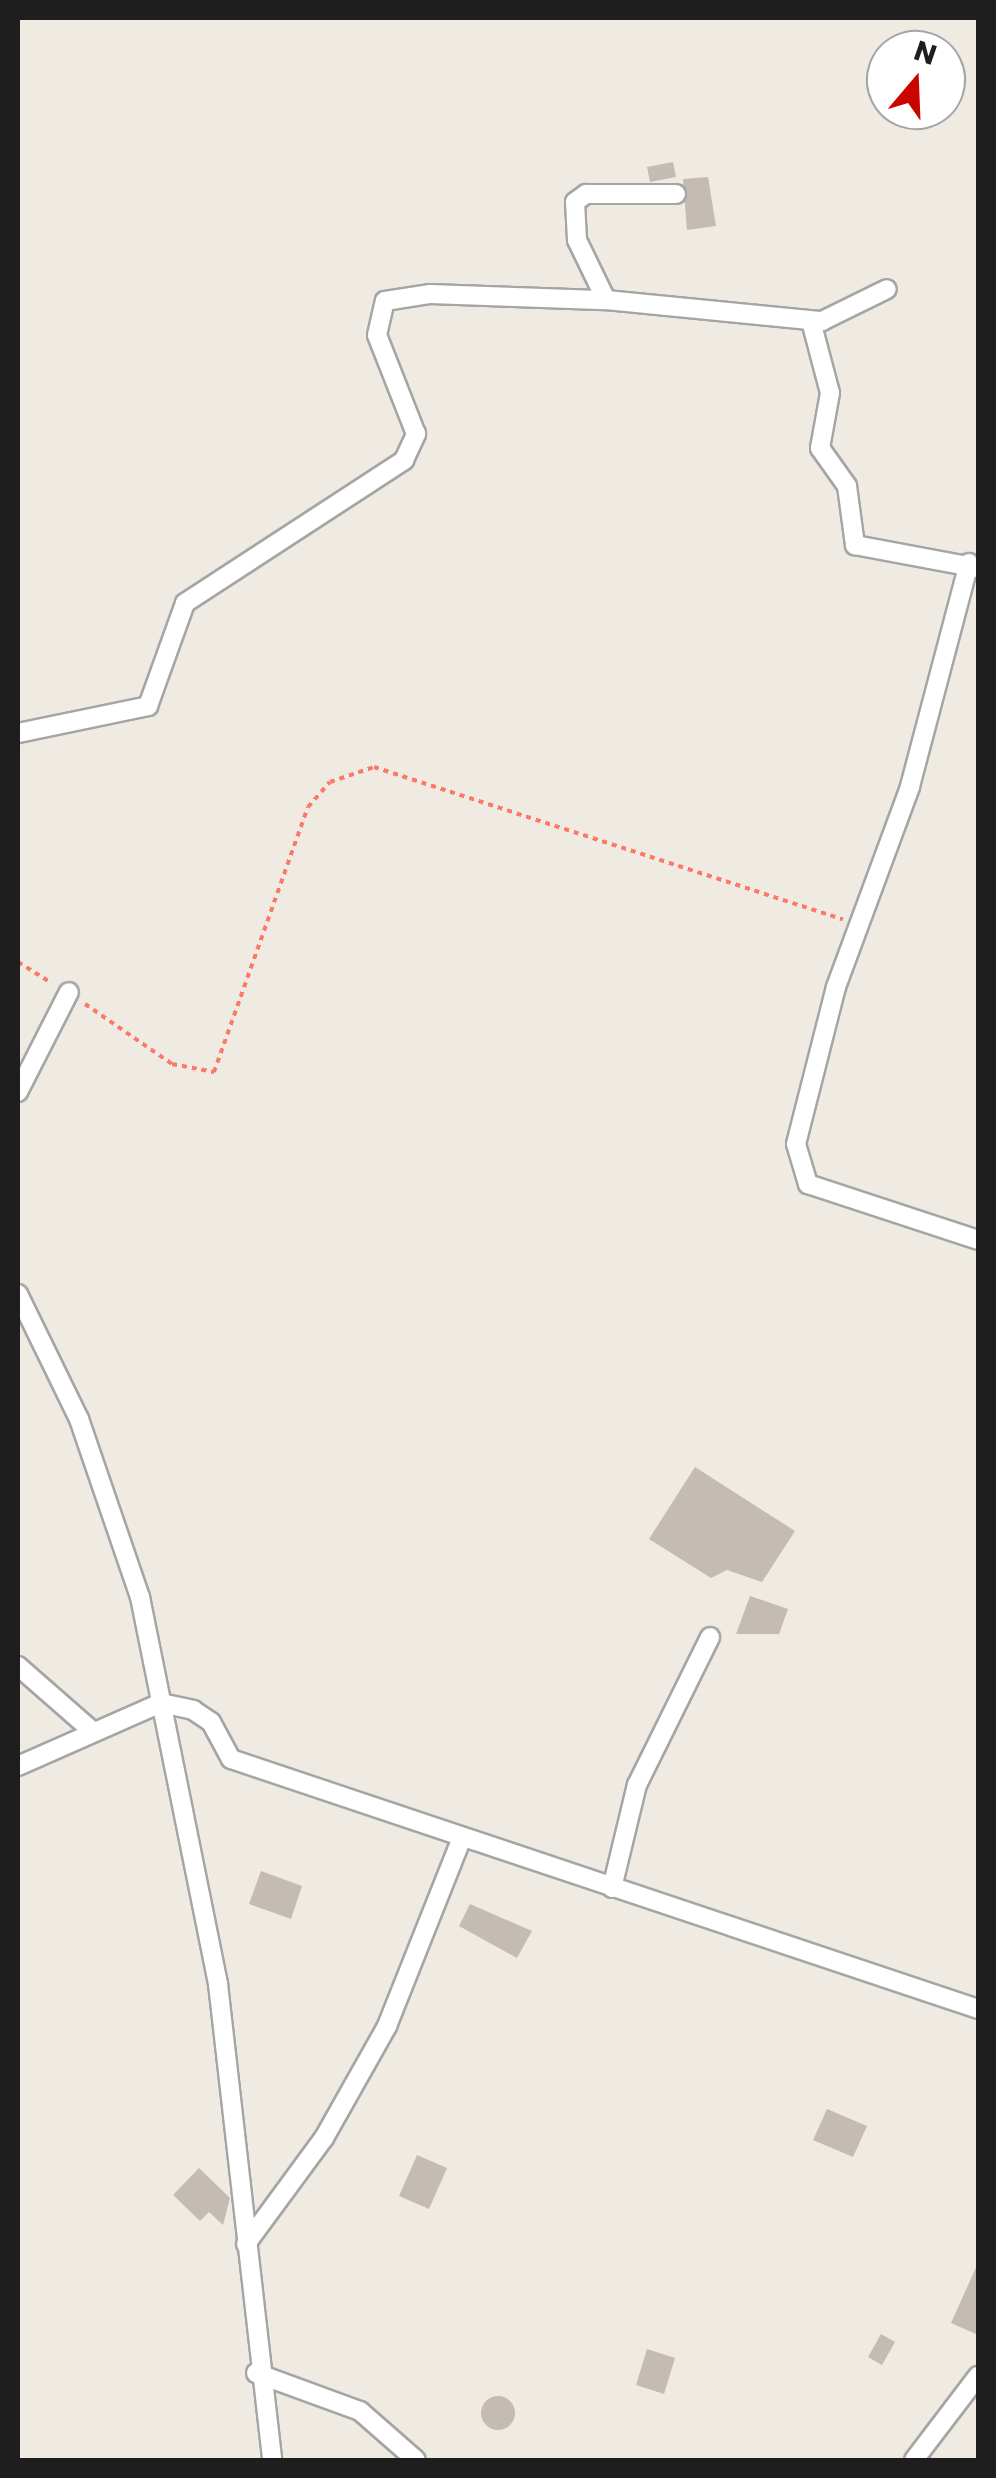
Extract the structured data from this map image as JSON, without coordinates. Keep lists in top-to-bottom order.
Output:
{
  "north": "top"
}
